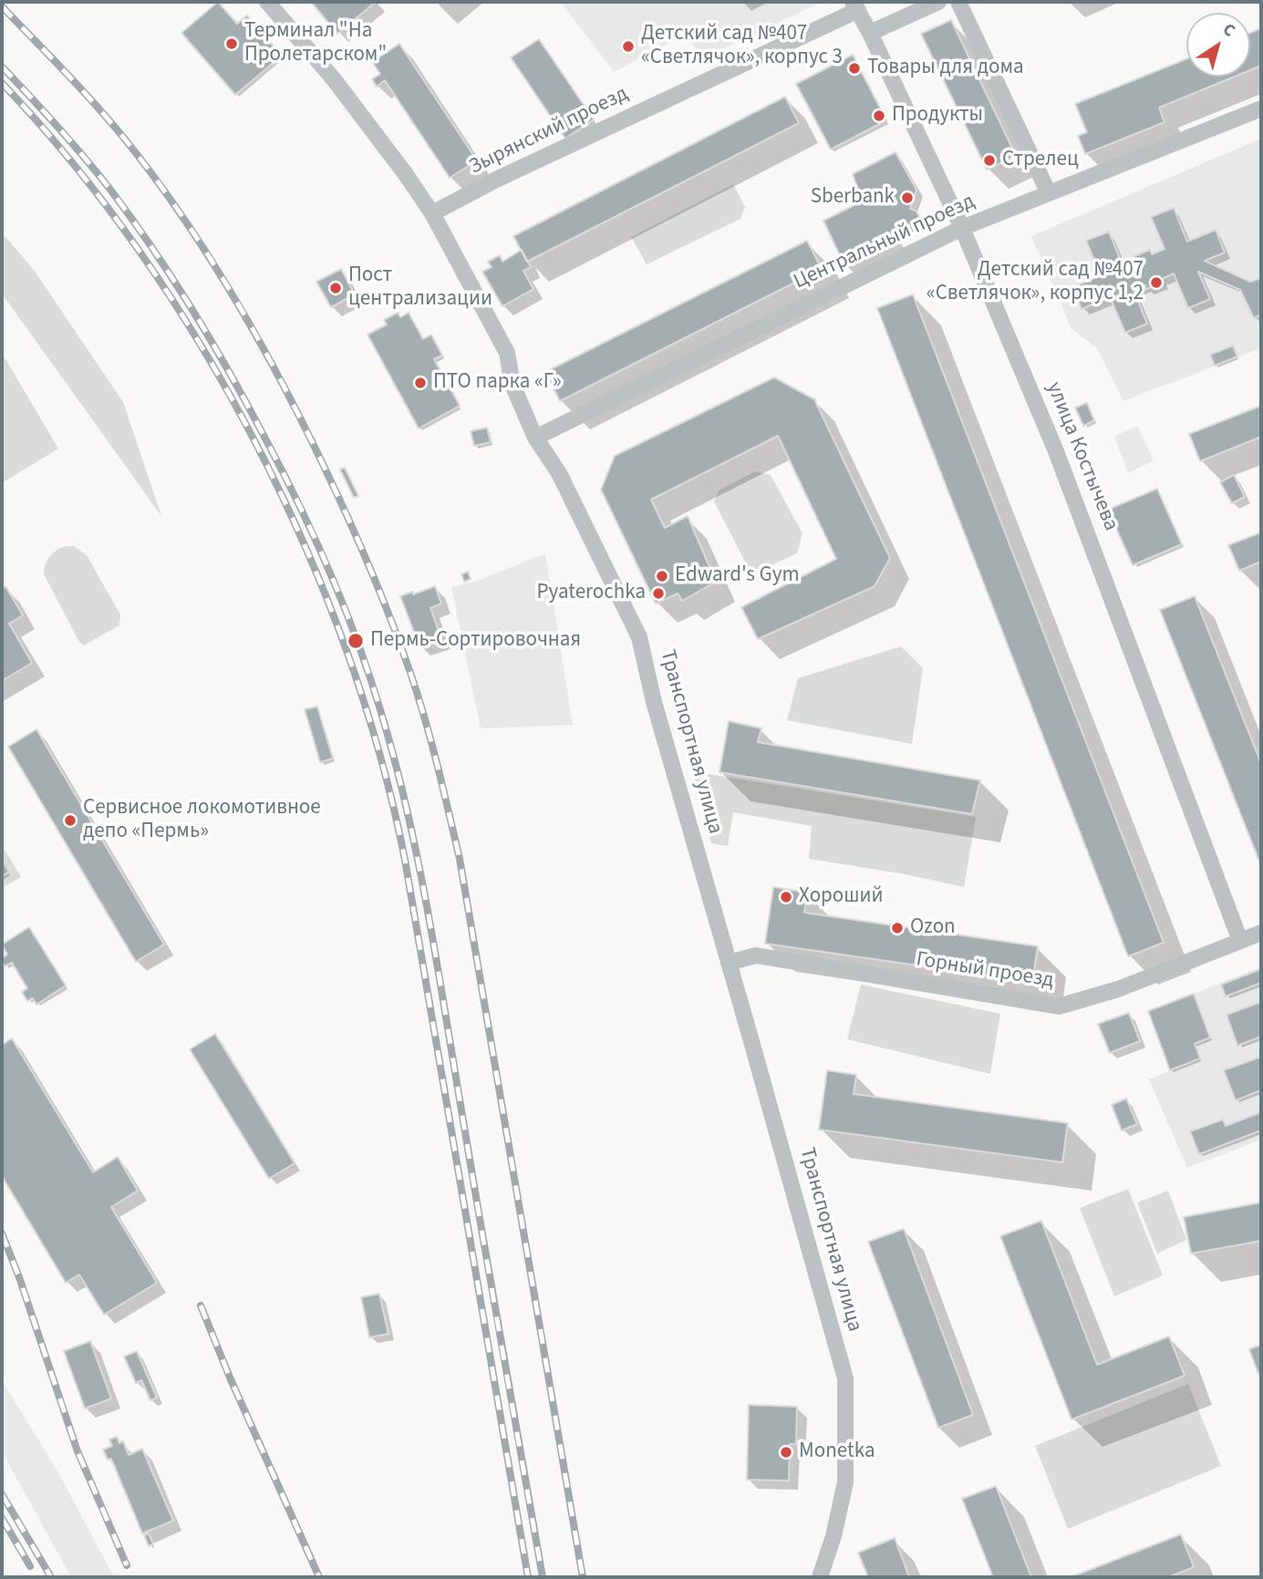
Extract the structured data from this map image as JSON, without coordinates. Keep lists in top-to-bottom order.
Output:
{
  "streets": {
    "street": [
      "Зырянский проезд",
      "Центральный проезд",
      "улица Костычева",
      "Транспортная улица",
      "Горный проезд"
    ]
  },
  "crossings": [
    ["Зырянский проезд", "улица Костычева"],
    ["Зырянский проезд", "Транспортная улица"],
    ["Центральный проезд", "улица Костычева"],
    ["Центральный проезд", "Транспортная улица"],
    ["улица Костычева", "Горный проезд"],
    ["Транспортная улица", "Горный проезд"]
  ],
  "places": [
    "Терминал \"На Пролетарском\"",
    "Детский сад №407 «Светлячок», корпус 3",
    "Товары для дома",
    "Продукты",
    "Стрелец",
    "Sberbank",
    "Детский сад №407 «Светлячок», корпус 1,2",
    "Пост централизации",
    "ПТО парка «Г»",
    "Edward's Gym",
    "Pyaterochka",
    "Пермь-Сортировочная",
    "Сервисное локомотивное депо «Пермь»",
    "Хороший",
    "Ozon",
    "Monetka"
  ],
  "north": "top right"
}
